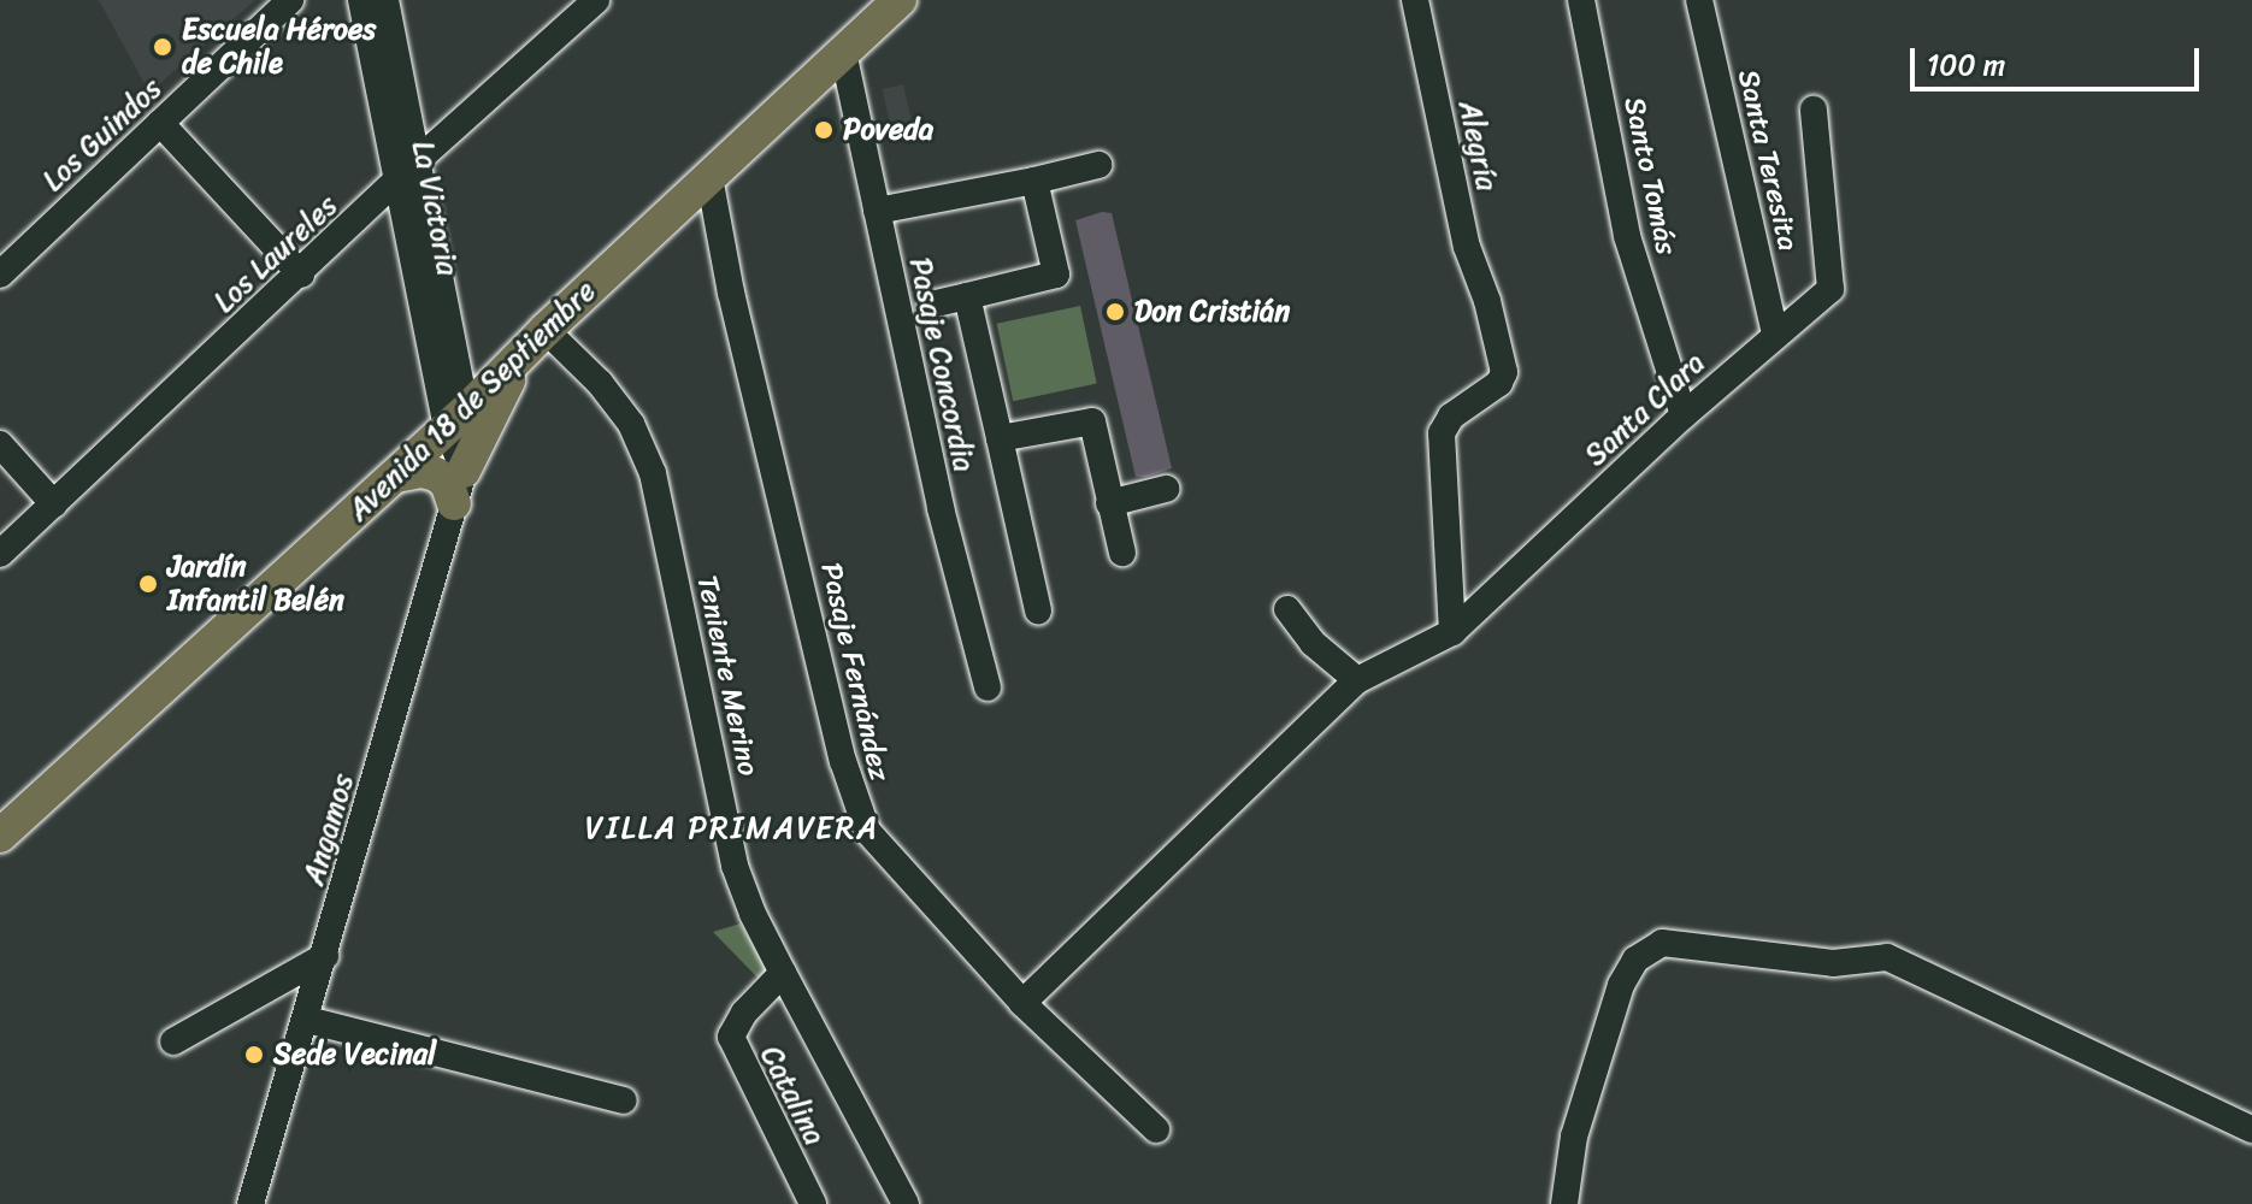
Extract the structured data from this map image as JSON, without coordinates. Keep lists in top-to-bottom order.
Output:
{
  "streets": {
    "main road": ["Avenida 18 de Septiembre"],
    "street": [
      "Los Guindos",
      "Alegría",
      "Santa Teresita",
      "Santo Tomás",
      "La Victoria",
      "Los Laureles",
      "Pasaje Concordia",
      "Santa Clara",
      "Pasaje Fernández",
      "Teniente Merino",
      "Angamos",
      "Catalina"
    ]
  },
  "crossings": [
    ["Alegría", "Santa Clara"],
    ["Santa Teresita", "Santa Clara"],
    ["Santo Tomás", "Santa Clara"],
    ["La Victoria", "Los Laureles"],
    ["La Victoria", "Avenida 18 de Septiembre"],
    ["Pasaje Concordia", "Avenida 18 de Septiembre"],
    ["Avenida 18 de Septiembre", "Pasaje Fernández"],
    ["Avenida 18 de Septiembre", "Teniente Merino"],
    ["Santa Clara", "Pasaje Fernández"],
    ["Teniente Merino", "Catalina"]
  ],
  "districts": ["VILLA PRIMAVERA"],
  "places": [
    "Escuela Héroes de Chile",
    "Poveda",
    "Don Cristián",
    "Jardín Infantil Belén",
    "Sede Vecinal"
  ],
  "scale_bar": "100 m"
}
